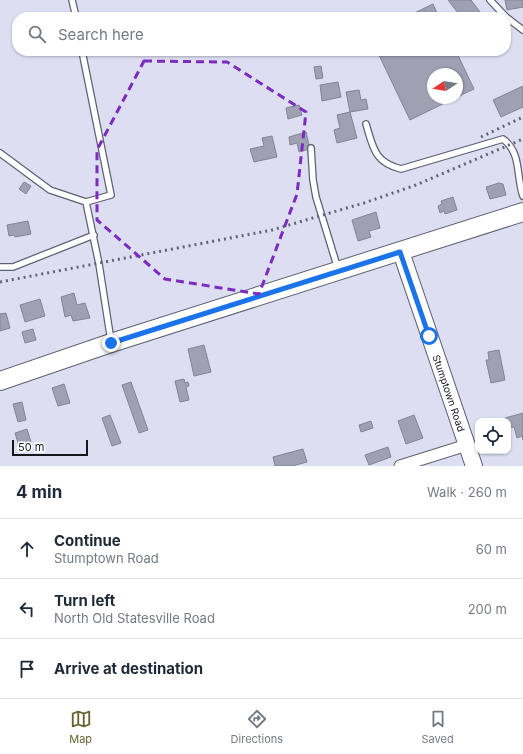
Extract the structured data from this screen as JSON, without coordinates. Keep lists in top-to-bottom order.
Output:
{
  "streets": {
    "street": ["Stumptown Road"]
  },
  "scale_bar": "50 m",
  "north": "left",
  "page": {
    "search": "Search here",
    "scale": "50 m",
    "heading": ["4 min", "Walk · 260 m"],
    "list": [
      ["Continue", "Stumptown Road", "60 m"],
      ["Turn left", "North Old Statesville Road", "200 m"],
      "Arrive at destination"
    ],
    "nav": ["Map", "Directions", "Saved"]
  }
}
